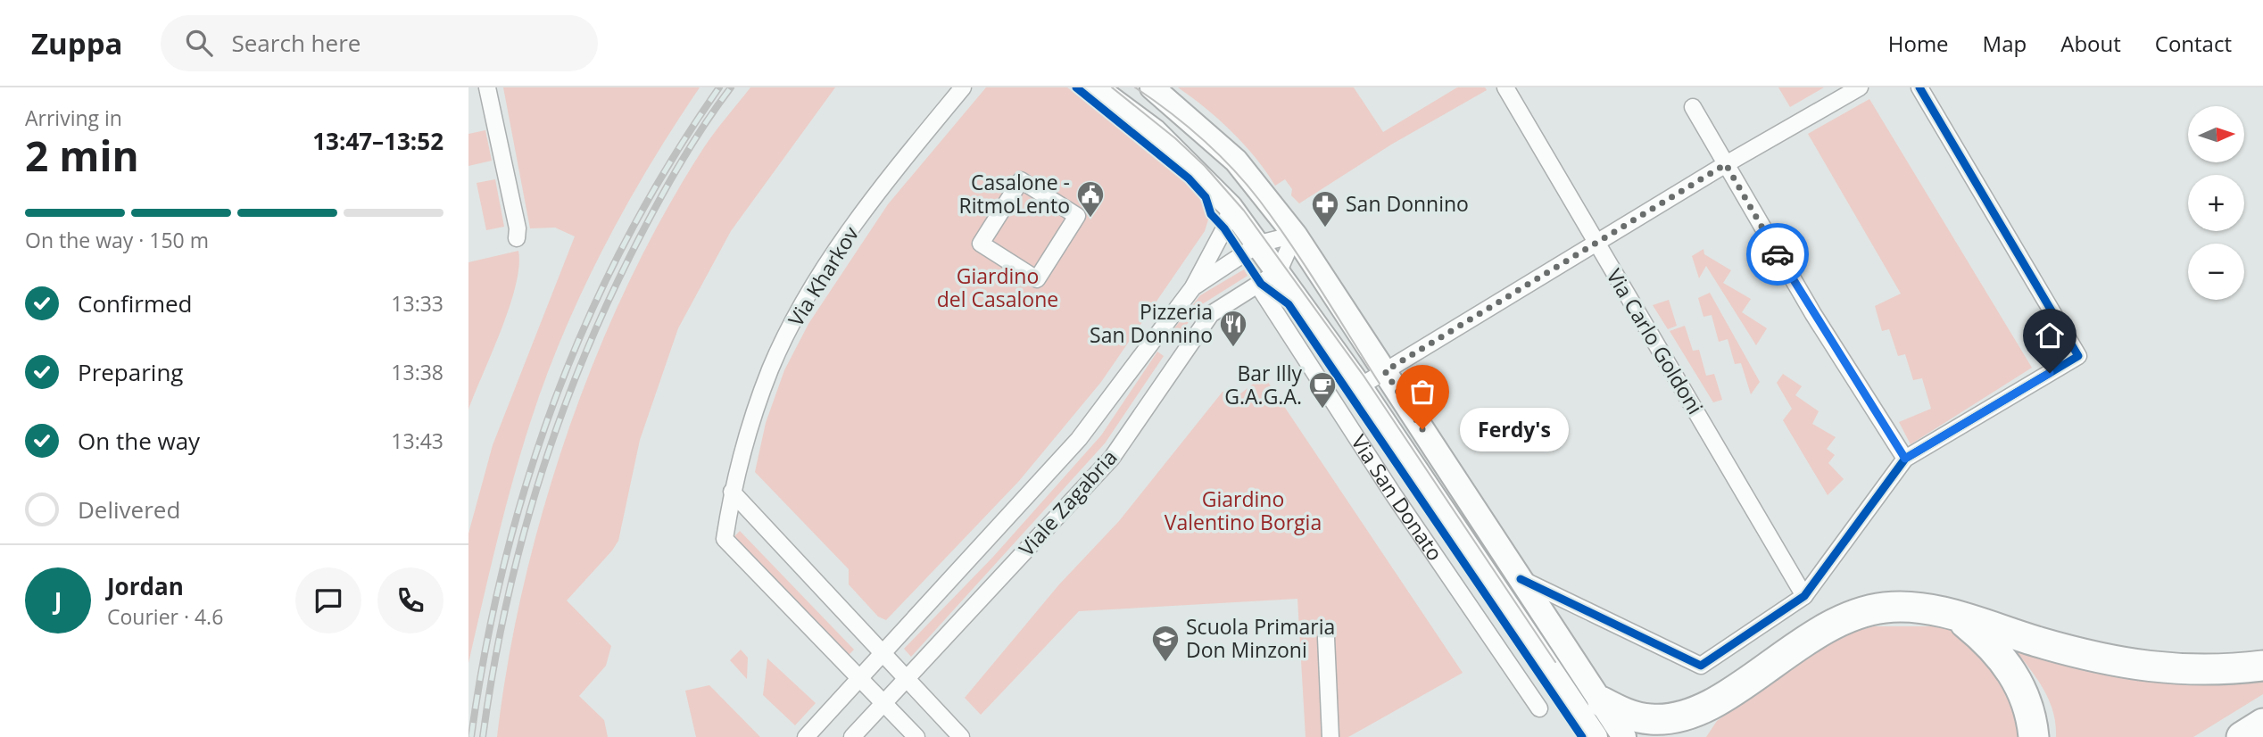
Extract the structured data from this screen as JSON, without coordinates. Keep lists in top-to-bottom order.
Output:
{
  "streets": {
    "main road": ["Via San Donato"],
    "street": ["Via Kharkov", "Via Carlo Goldoni", "Viale Zagabria"]
  },
  "crossings": [
    ["Via Kharkov", "Viale Zagabria"],
    ["Via San Donato", "Viale Zagabria"]
  ],
  "parks": ["Giardino del Casalone", "Giardino Valentino Borgia"],
  "places": {
    "public building": ["Casalone - RitmoLento"],
    "pharmacy": ["San Donnino"],
    "restaurant": ["Pizzeria San Donnino"],
    "cafe": ["Bar Illy G.A.G.A."],
    "other": ["Ferdy's"],
    "school or university": ["Scuola Primaria Don Minzoni"]
  },
  "north": "right",
  "page": {
    "header": "Zuppa",
    "search": "Search here",
    "nav": [
      "Home",
      "Map",
      "About",
      "Contact"
    ],
    "heading": ["2 min", "Arriving in", "13:47–13:52"],
    "panel": ["Jordan", "Courier · 4.6"],
    "map_buttons": ["+", "−"],
    "bar": "On the way · 150 m",
    "list": [
      ["Confirmed", "13:33"],
      ["Preparing", "13:38"],
      ["On the way", "13:43"],
      "Delivered"
    ],
    "bubble": "Ferdy's",
    "round": "J"
  }
}
